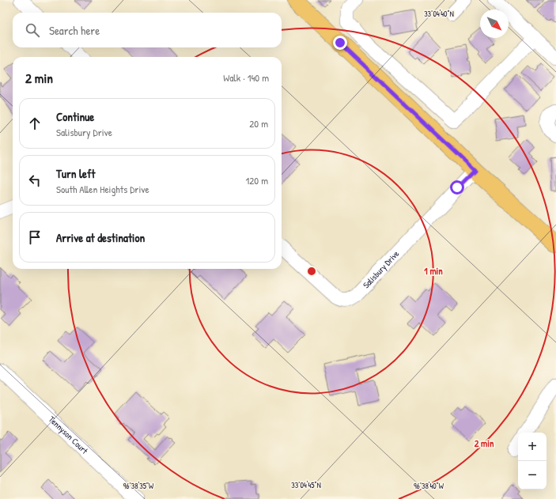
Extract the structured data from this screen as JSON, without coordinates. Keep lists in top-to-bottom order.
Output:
{
  "streets": {
    "street": ["Salisbury Drive", "Tennyson Court"]
  },
  "north": "bottom right",
  "page": {
    "search": "Search here",
    "heading": ["2 min", "Walk · 140 m"],
    "list": [
      ["Continue", "Salisbury Drive", "20 m"],
      ["Turn left", "South Allen Heights Drive", "120 m"],
      "Arrive at destination"
    ],
    "map_buttons": ["+", "−"]
  },
  "coordinates": [
    "33°04'40\"N",
    "33°04'45\"N",
    "96°38'35\"W",
    "96°38'40\"W"
  ],
  "rings": ["1 min", "2 min"]
}
